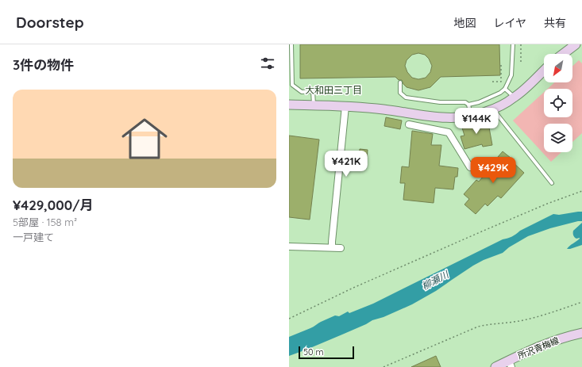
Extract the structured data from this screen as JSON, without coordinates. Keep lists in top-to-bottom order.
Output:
{
  "streets": {
    "street": ["所沢青梅線"]
  },
  "districts": ["大和田三丁目"],
  "water": ["柳瀬川"],
  "scale_bar": "50 m",
  "north": "bottom left",
  "page": {
    "header": "Doorstep",
    "nav": ["地図", "レイヤ", "共有"],
    "heading": "3件の物件",
    "list": [
      {
        "name": "¥429,000/月",
        "note": "5部屋 · 158 m² · 一戸建て"
      }
    ],
    "price": ["¥144K", "¥421K", "¥429K"],
    "scale": "50 m"
  }
}
